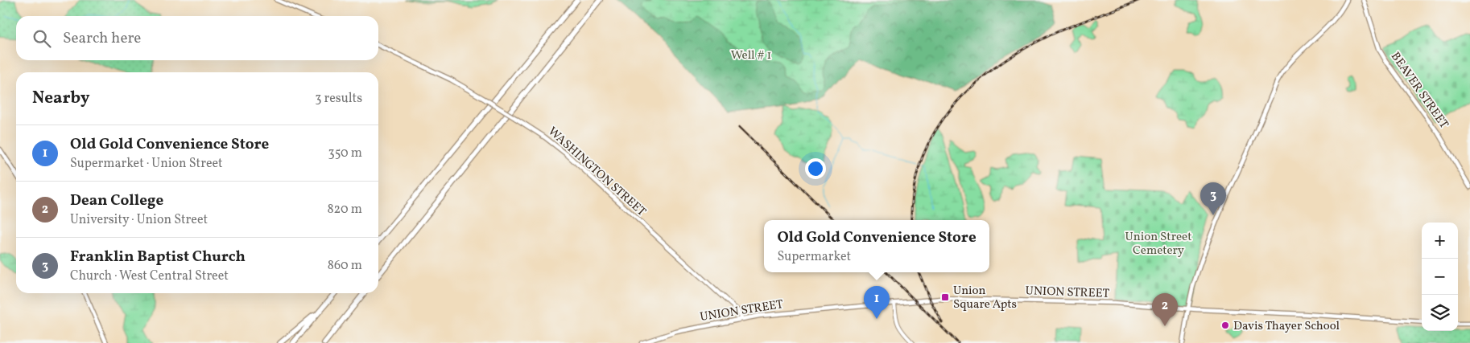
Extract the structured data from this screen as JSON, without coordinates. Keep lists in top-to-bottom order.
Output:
{
  "streets": {
    "main road": ["BEAVER STREET", "WASHINGTON STREET", "UNION STREET"]
  },
  "crossings": [
    ["WASHINGTON STREET", "UNION STREET"]
  ],
  "parks": ["Well # 1", "Union Street Cemetery"],
  "places": {
    "transit": ["Union Square Apts"],
    "other": ["Davis Thayer School"]
  },
  "page": {
    "search": "Search here",
    "heading": ["Nearby", "3 results"],
    "list": [
      {
        "mark": "1",
        "name": "Old Gold Convenience Store",
        "note": "Supermarket · Union Street",
        "value": "350 m"
      },
      {
        "mark": "2",
        "name": "Dean College",
        "note": "University · Union Street",
        "value": "820 m"
      },
      {
        "mark": "3",
        "name": "Franklin Baptist Church",
        "note": "Church · West Central Street",
        "value": "860 m"
      }
    ],
    "pins": ["3", "1", "2"],
    "popup": ["Old Gold Convenience Store", "Supermarket"],
    "map_buttons": ["+", "−"]
  }
}
